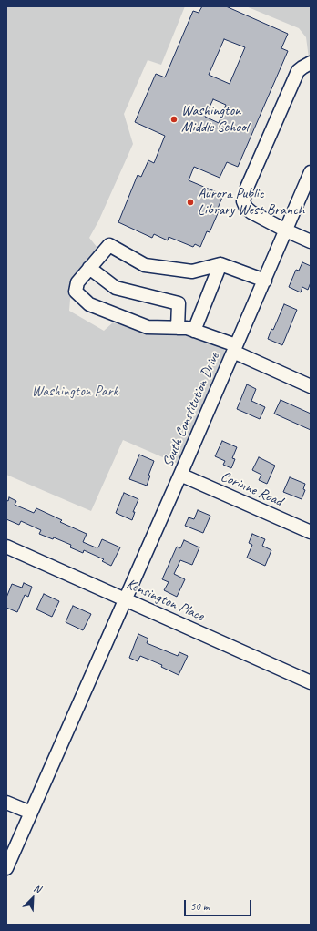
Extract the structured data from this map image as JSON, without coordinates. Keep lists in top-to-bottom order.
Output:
{
  "streets": {
    "street": ["South Constitution Drive", "Corinne Road", "Kensington Place"]
  },
  "crossings": [
    ["South Constitution Drive", "Corinne Road"],
    ["South Constitution Drive", "Kensington Place"]
  ],
  "parks": ["Washington Park"],
  "places": ["Washington Middle School", "Aurora Public Library West Branch"],
  "scale_bar": "50 m",
  "north": "top right"
}
